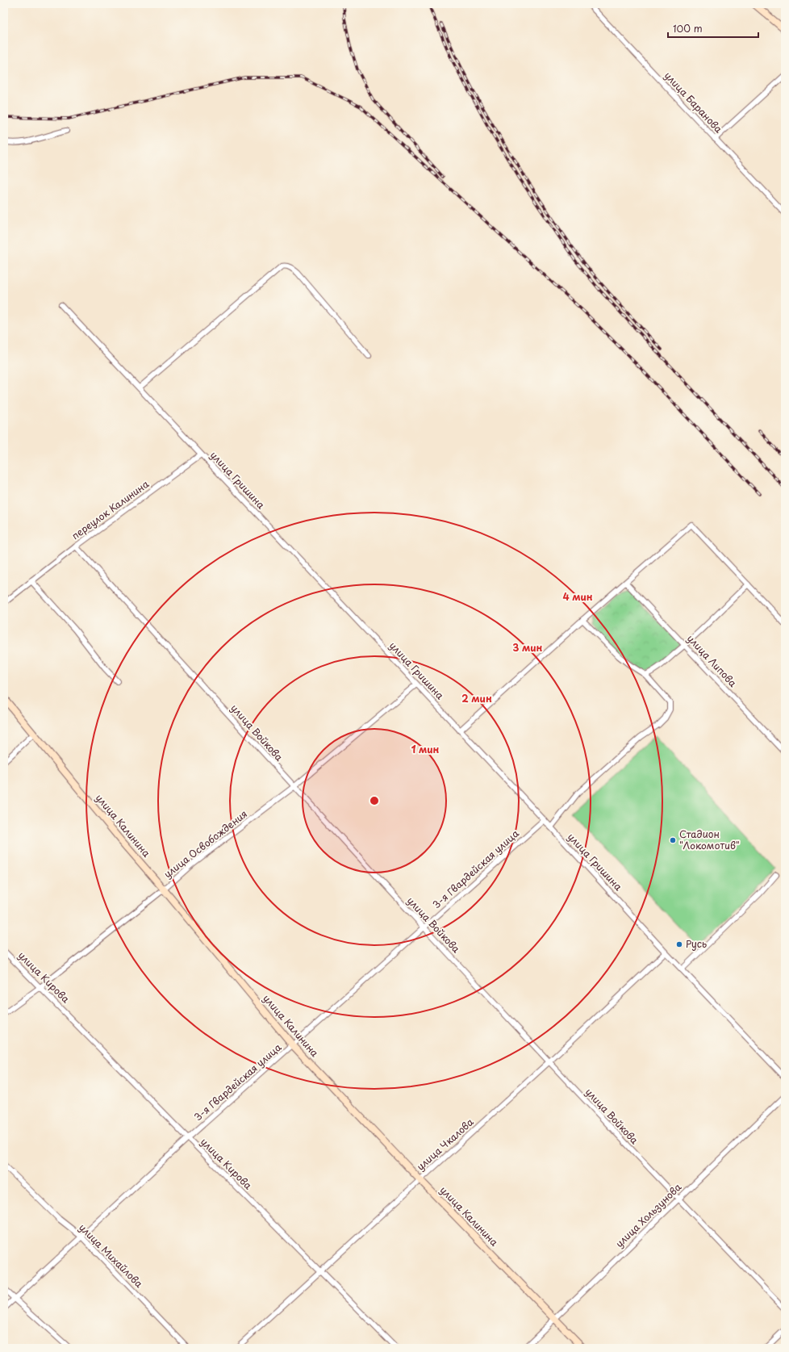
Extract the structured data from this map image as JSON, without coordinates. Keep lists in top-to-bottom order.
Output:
{
  "streets": {
    "street": [
      "улица Баранова",
      "улица Гришина",
      "переулок Калинина",
      "улица Липова",
      "улица Войкова",
      "улица Калинина",
      "улица Освобождения",
      "3-я Гвардейская улица",
      "улица Кирова",
      "улица Чкалова",
      "улица Хользунова",
      "улица Михайлова"
    ]
  },
  "crossings": [
    ["улица Гришина", "переулок Калинина"],
    ["улица Гришина", "улица Освобождения"],
    ["улица Гришина", "3-я Гвардейская улица"],
    ["улица Гришина", "улица Чкалова"],
    ["переулок Калинина", "улица Войкова"],
    ["улица Войкова", "улица Освобождения"],
    ["улица Войкова", "3-я Гвардейская улица"],
    ["улица Войкова", "улица Чкалова"],
    ["улица Войкова", "улица Хользунова"],
    ["улица Калинина", "улица Освобождения"],
    ["улица Калинина", "3-я Гвардейская улица"],
    ["улица Калинина", "улица Чкалова"],
    ["улица Калинина", "улица Хользунова"],
    ["улица Освобождения", "улица Кирова"],
    ["3-я Гвардейская улица", "улица Кирова"],
    ["3-я Гвардейская улица", "улица Михайлова"],
    ["улица Кирова", "улица Чкалова"]
  ],
  "places": ["Стадион \"Локомотив\"", "Русь"],
  "scale_bar": "100 m",
  "rings": [
    "4 мин",
    "3 мин",
    "2 мин",
    "1 мин"
  ]
}
